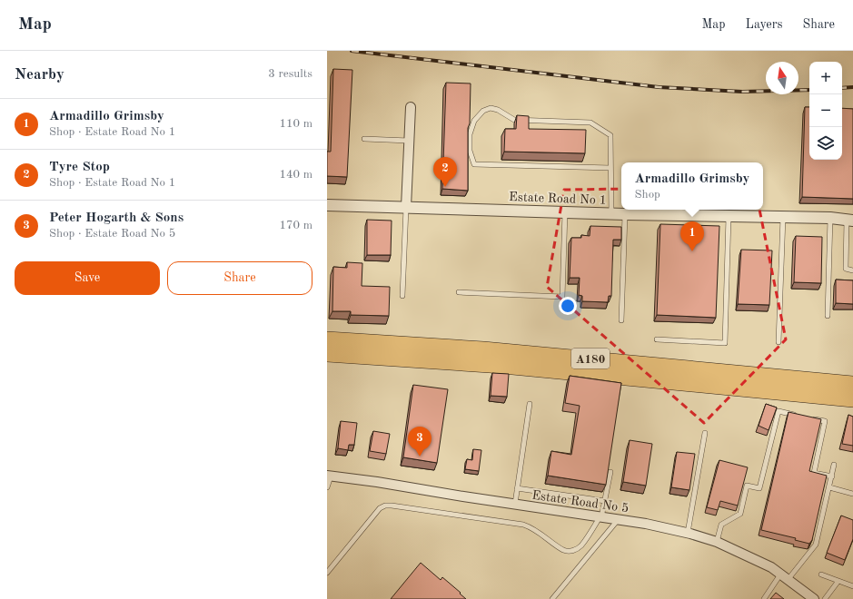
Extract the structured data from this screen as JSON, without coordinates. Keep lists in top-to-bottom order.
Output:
{
  "streets": {
    "highway": ["A180"],
    "street": ["Estate Road No 1", "Estate Road No 5"]
  },
  "north": "top",
  "page": {
    "header": "Map",
    "nav": ["Map", "Layers", "Share"],
    "heading": ["Nearby", "3 results"],
    "map_buttons": ["+", "−"],
    "list": [
      {
        "mark": "1",
        "name": "Armadillo Grimsby",
        "note": "Shop · Estate Road No 1",
        "value": "110 m"
      },
      {
        "mark": "2",
        "name": "Tyre Stop",
        "note": "Shop · Estate Road No 1",
        "value": "140 m"
      },
      {
        "mark": "3",
        "name": "Peter Hogarth & Sons",
        "note": "Shop · Estate Road No 5",
        "value": "170 m"
      }
    ],
    "pins": ["2", "1", "3"],
    "popup": ["Armadillo Grimsby", "Shop"],
    "buttons": ["Save", "Share"]
  }
}
